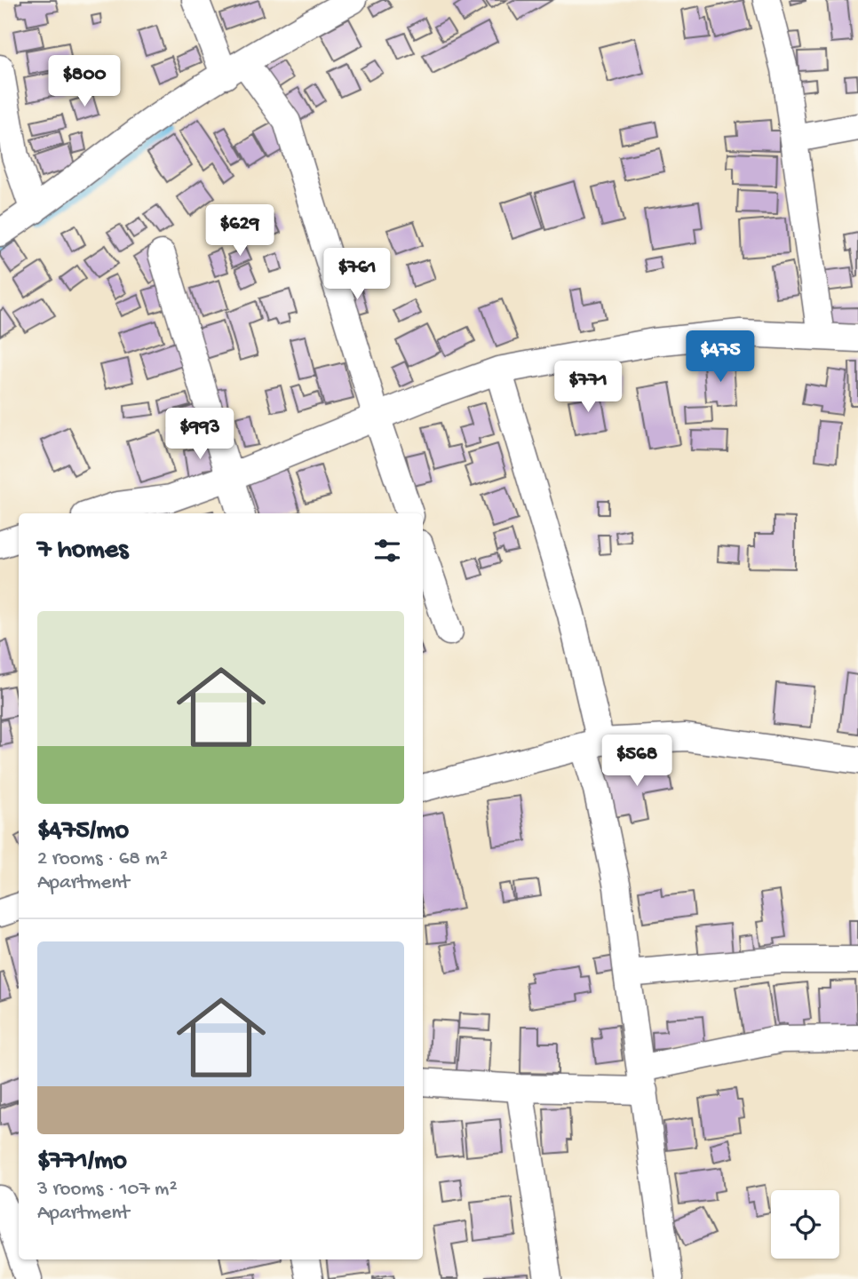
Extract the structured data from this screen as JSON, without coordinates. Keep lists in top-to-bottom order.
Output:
{
  "page": {
    "price": [
      "$800",
      "$629",
      "$761",
      "$475",
      "$771",
      "$993",
      "$568"
    ],
    "heading": "7 homes",
    "list": [
      {
        "name": "$475/mo",
        "note": "2 rooms · 68 m² · Apartment"
      },
      {
        "name": "$771/mo",
        "note": "3 rooms · 107 m² · Apartment"
      }
    ]
  }
}
